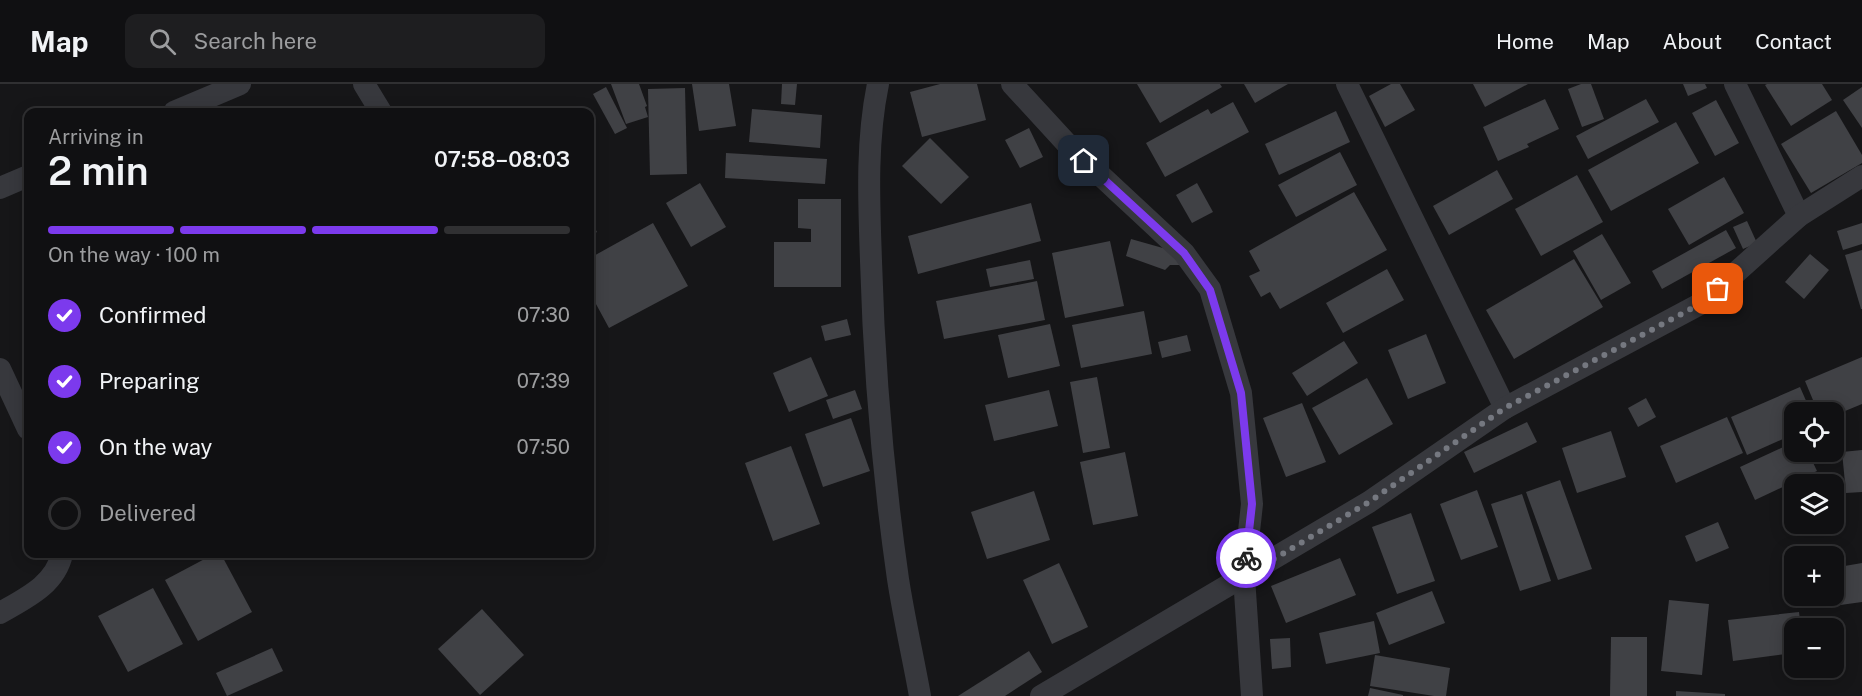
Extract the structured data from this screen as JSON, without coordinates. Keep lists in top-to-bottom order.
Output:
{
  "page": {
    "header": "Map",
    "search": "Search here",
    "nav": [
      "Home",
      "Map",
      "About",
      "Contact"
    ],
    "heading": ["2 min", "Arriving in", "07:58–08:03"],
    "bar": "On the way · 100 m",
    "list": [
      ["Confirmed", "07:30"],
      ["Preparing", "07:39"],
      ["On the way", "07:50"],
      "Delivered"
    ],
    "map_buttons": ["+", "−"]
  }
}
